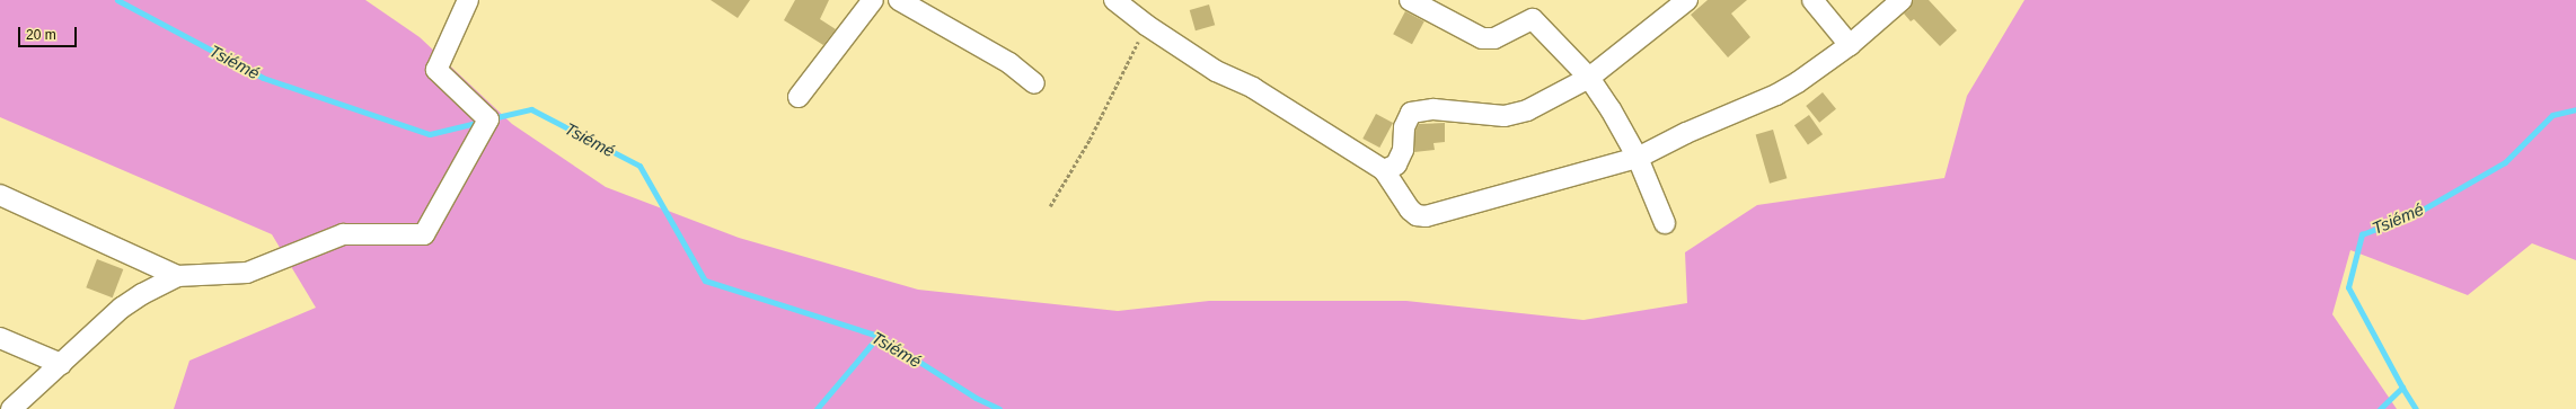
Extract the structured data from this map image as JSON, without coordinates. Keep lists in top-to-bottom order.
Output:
{
  "water": ["Tsiémé"],
  "scale_bar": "20 m"
}
